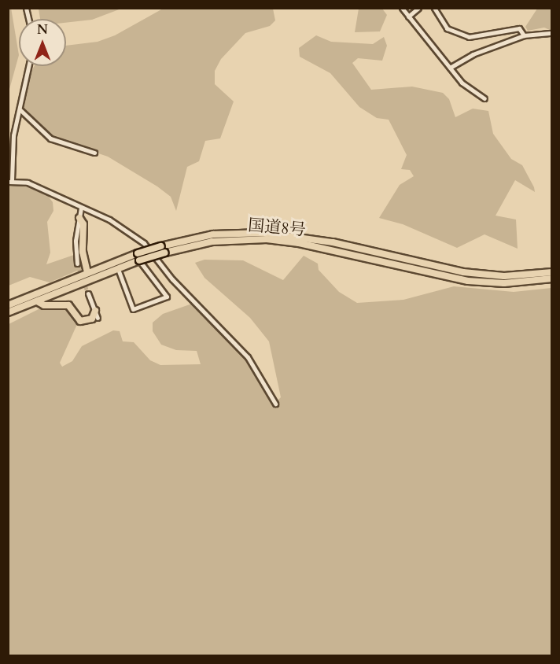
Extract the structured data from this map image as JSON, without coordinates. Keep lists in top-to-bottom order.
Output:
{
  "streets": {
    "highway": ["国道8号"]
  },
  "north": "top"
}
